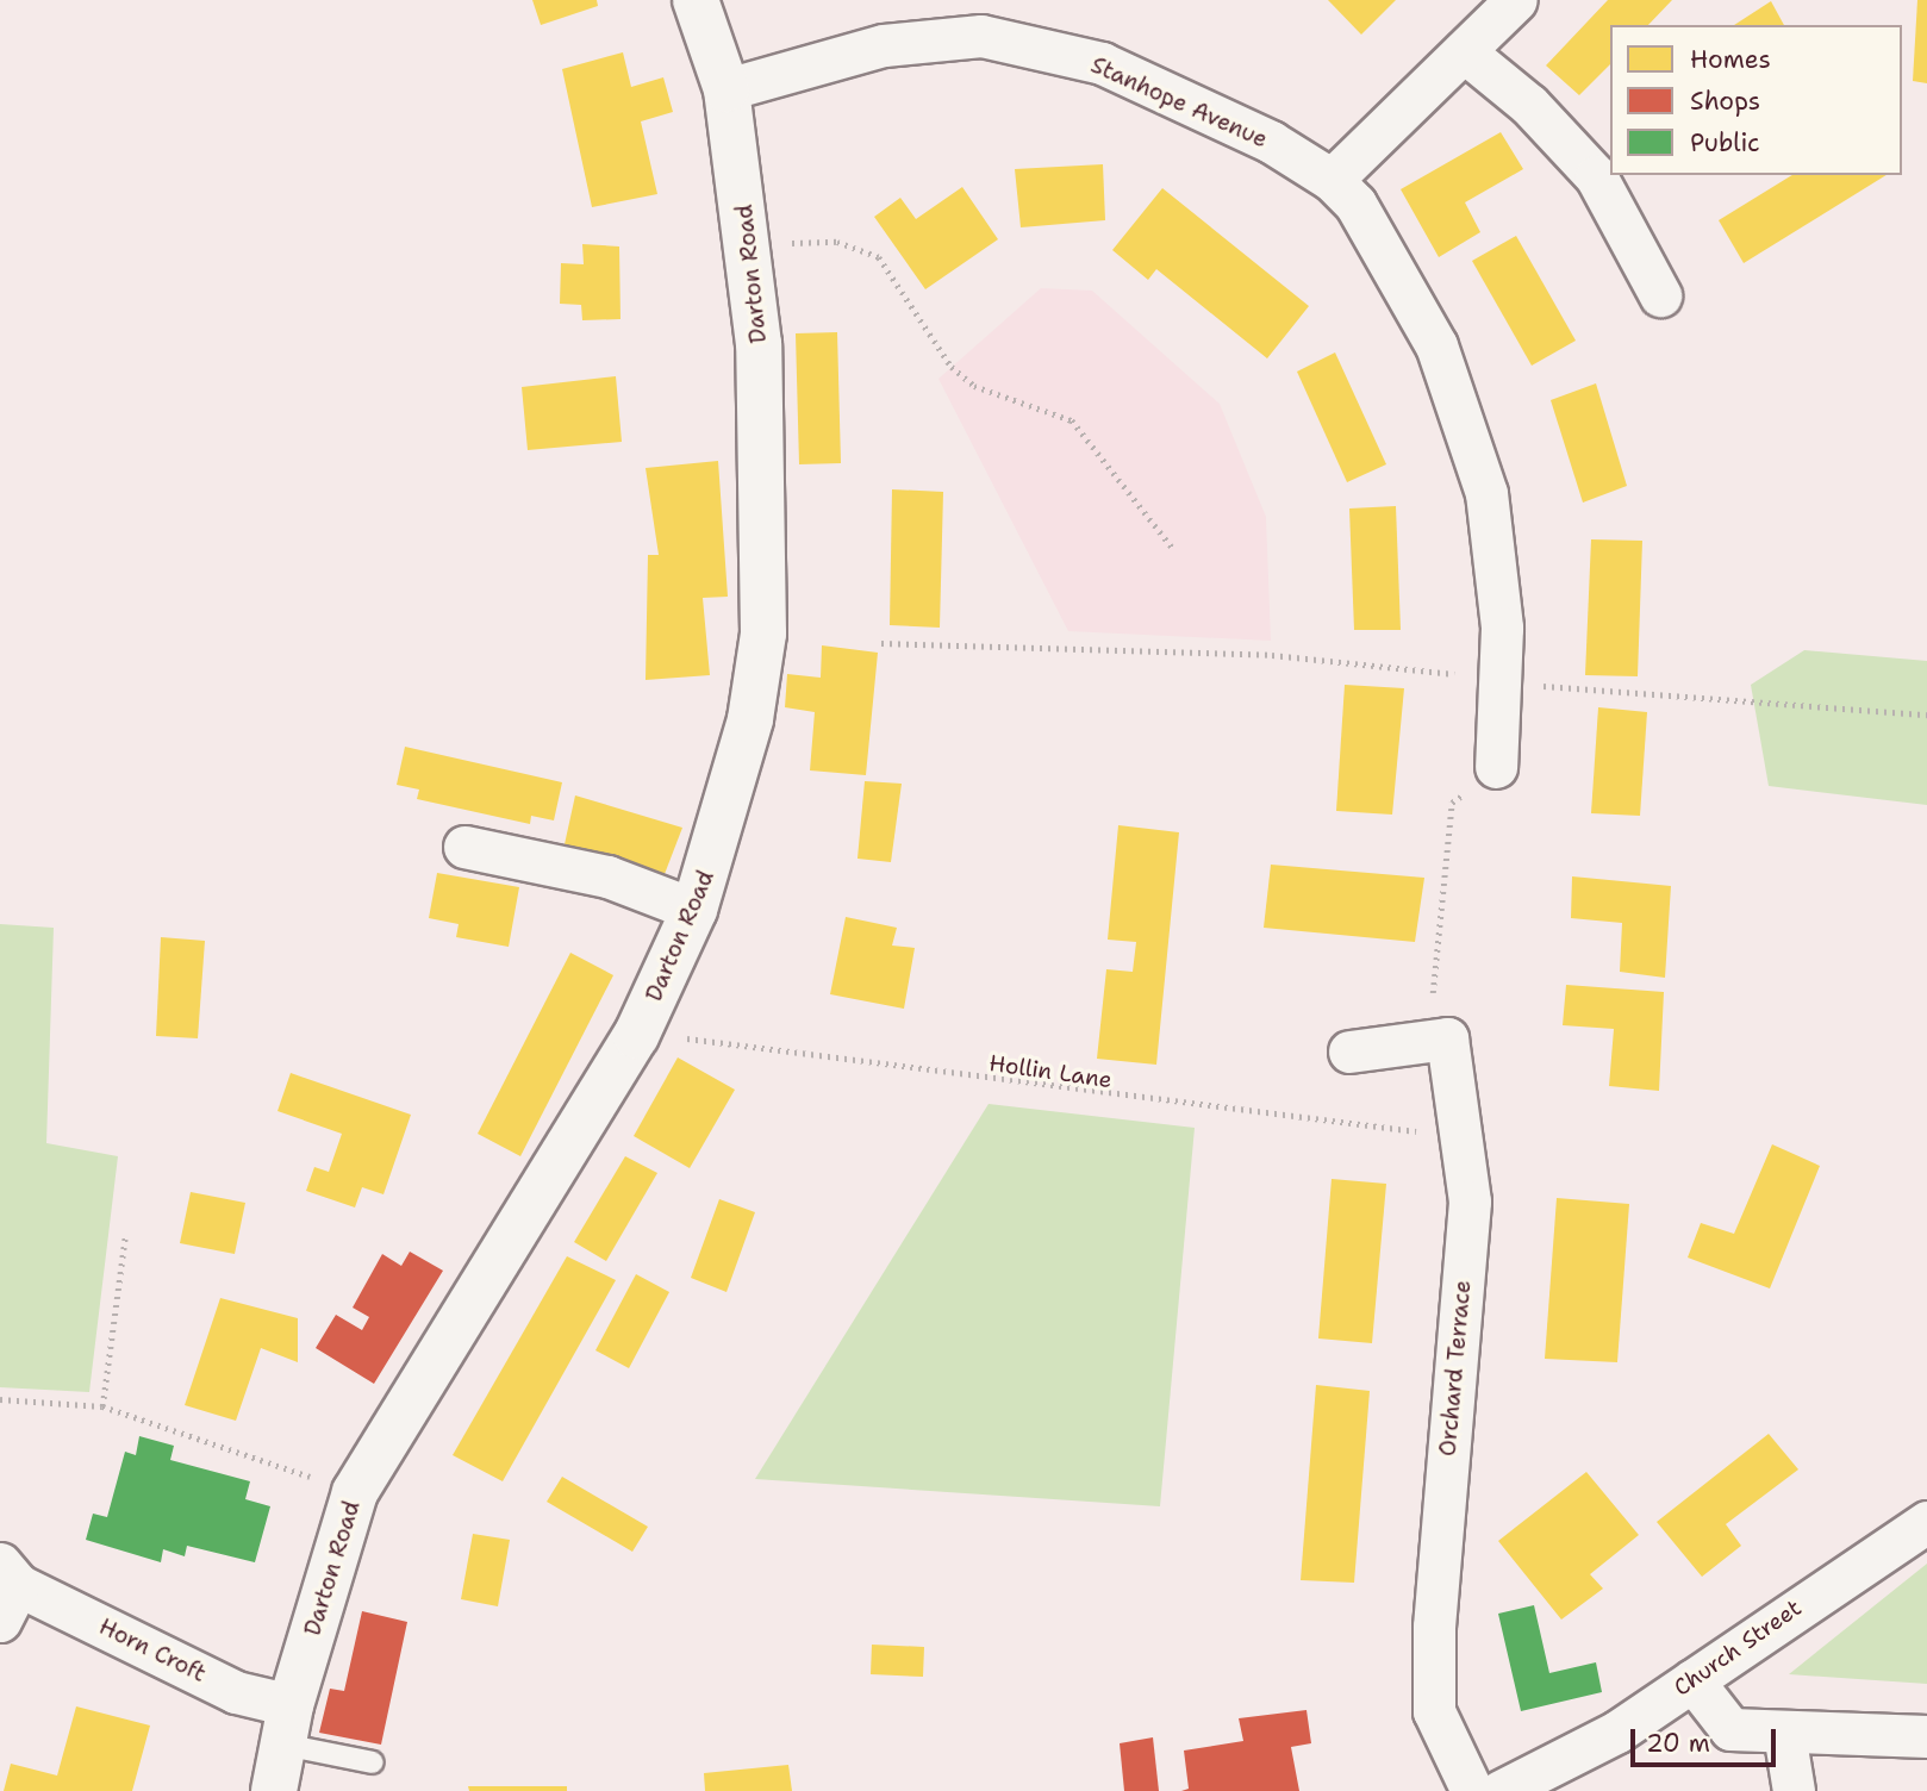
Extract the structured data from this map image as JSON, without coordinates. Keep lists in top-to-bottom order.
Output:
{
  "streets": {
    "street": [
      "Stanhope Avenue",
      "Darton Road",
      "Orchard Terrace",
      "Church Street",
      "Horn Croft"
    ],
    "path": ["Hollin Lane"]
  },
  "crossings": [
    ["Stanhope Avenue", "Darton Road"],
    ["Darton Road", "Hollin Lane"],
    ["Darton Road", "Horn Croft"],
    ["Hollin Lane", "Orchard Terrace"]
  ],
  "legend": ["Homes", "Shops", "Public"],
  "scale_bar": "20 m"
}
